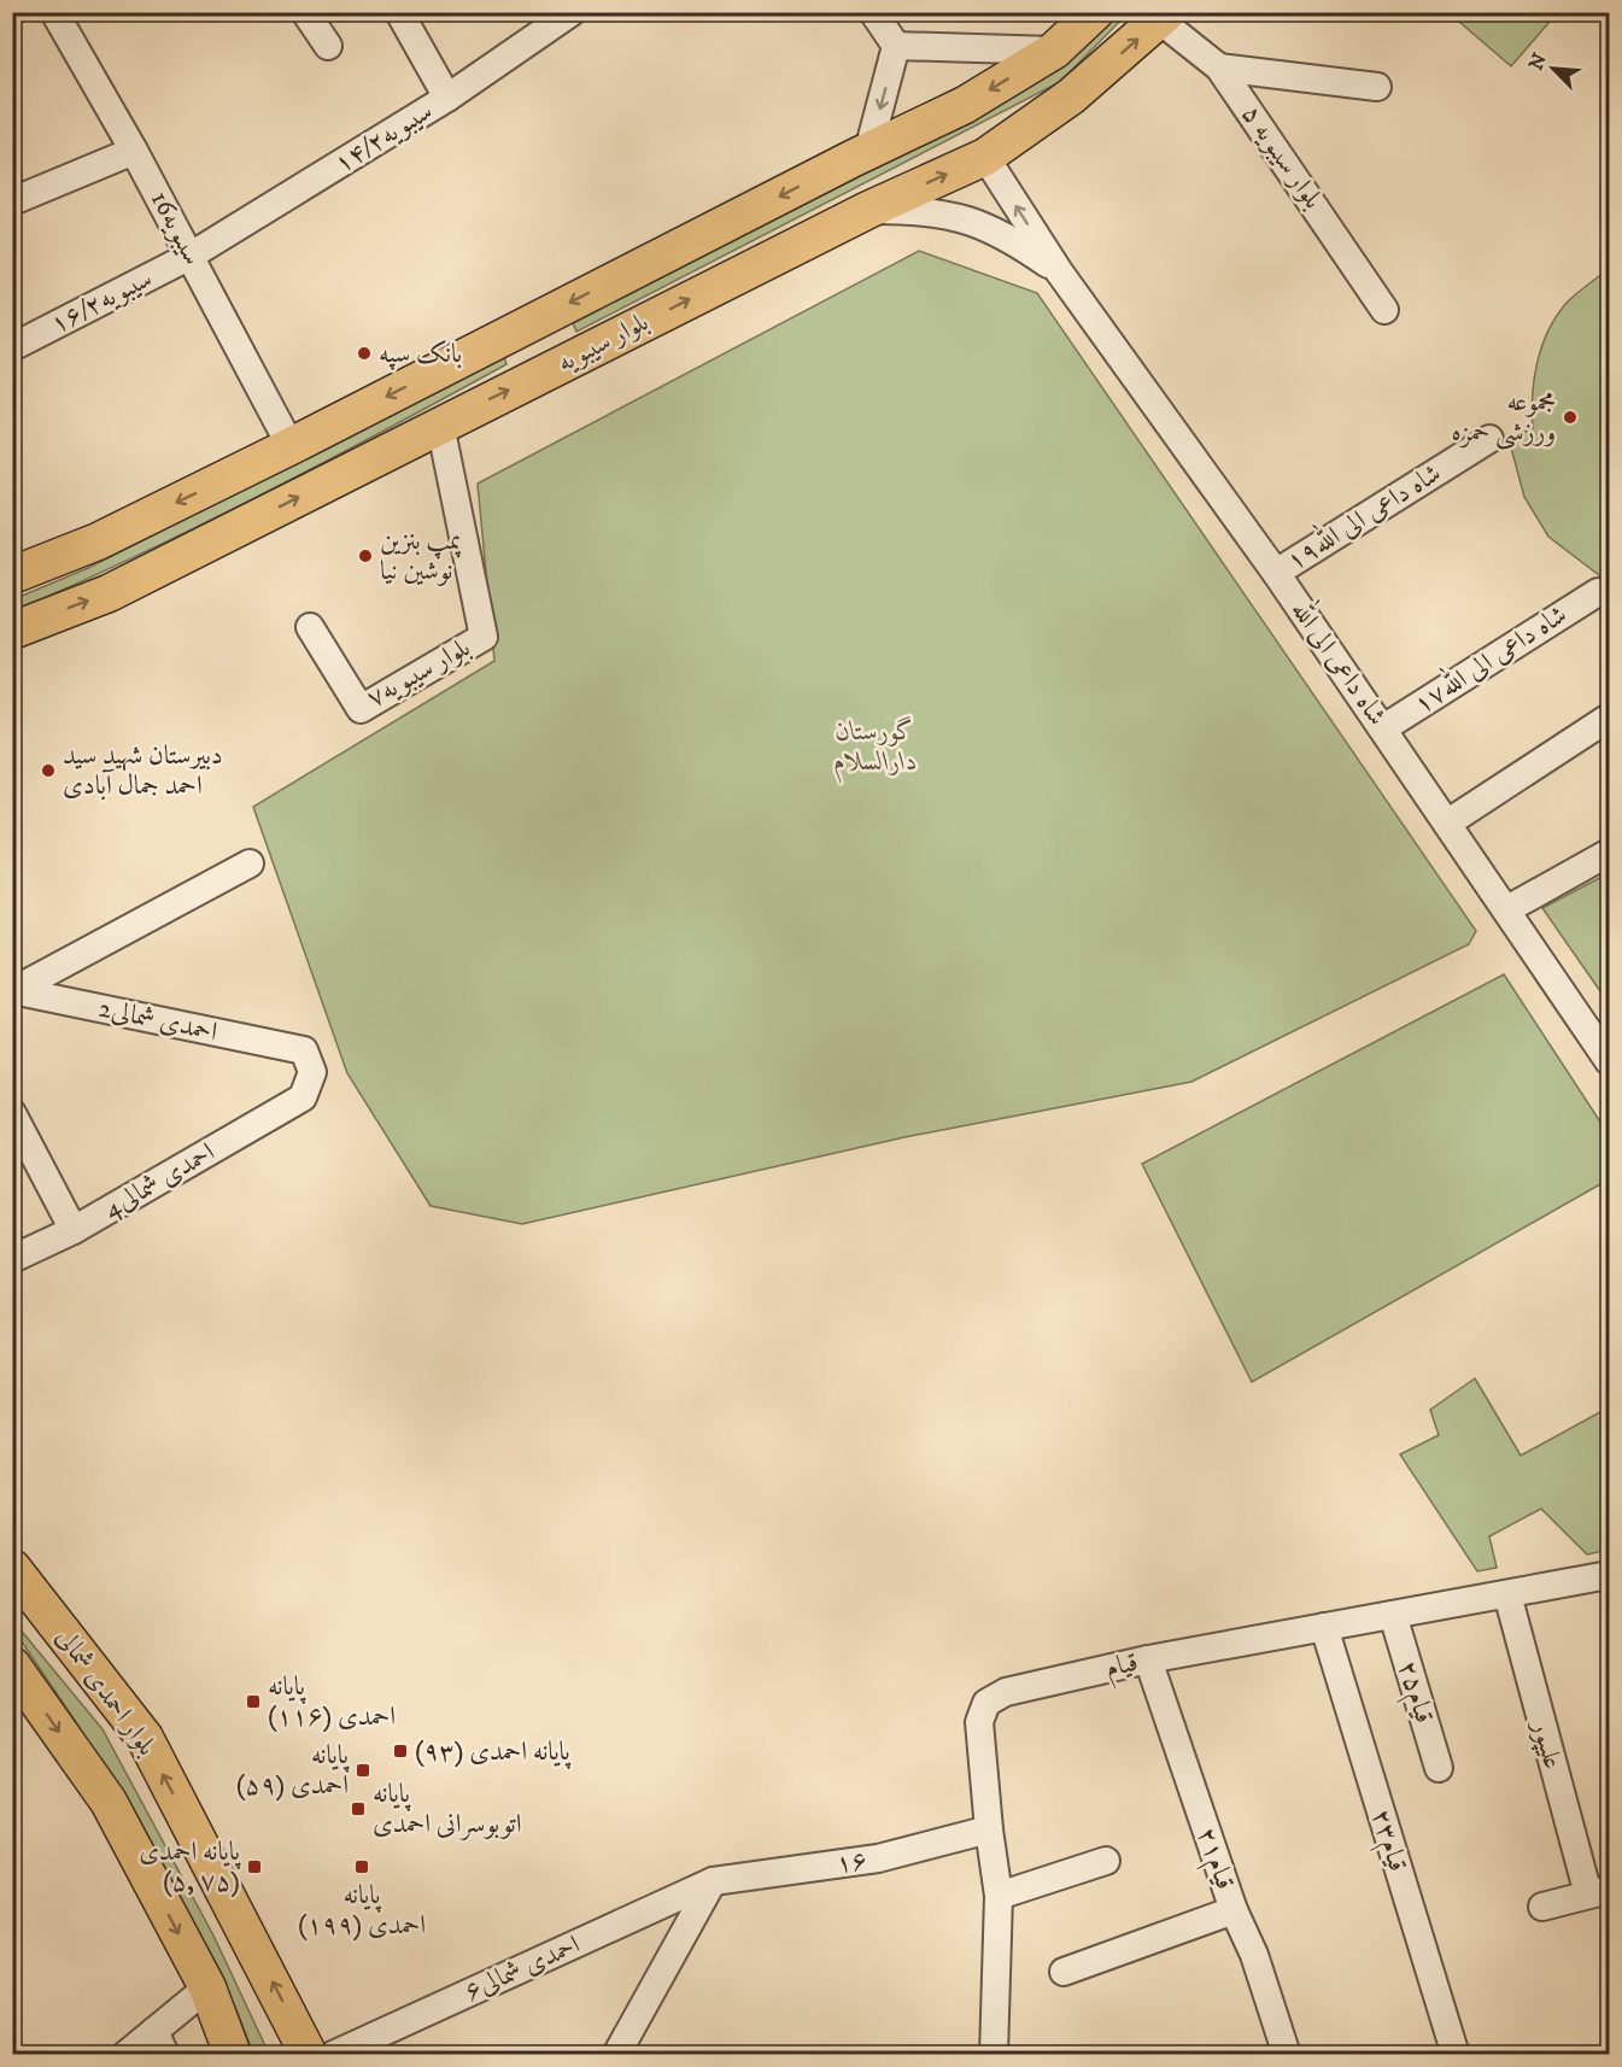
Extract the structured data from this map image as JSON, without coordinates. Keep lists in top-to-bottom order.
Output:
{
  "streets": {
    "main road": ["بلوار سیبویه", "بلوار احمدی شمالی"],
    "street": [
      "سیبویه۱۴/۲",
      "بلوار سیبویه ۵",
      "سیبویه16",
      "سیبویه۱۶/۲",
      "شاه داعی الی الله۱۹",
      "شاه داعی الی الله۱۷",
      "شاه داعی الی الله",
      "بلوار سیبویه۷",
      "2احمدی شمالی",
      "4احمدی شمالی",
      "قیام",
      "قیام۲۵",
      "علیپور",
      "قیام۲۳",
      "قیام۲۱",
      "۱۶",
      "احمدی شمالی۶"
    ]
  },
  "crossings": [
    ["سیبویه۱۴/۲", "سیبویه16"],
    ["سیبویه۱۴/۲", "سیبویه۱۶/۲"],
    ["بلوار سیبویه ۵", "بلوار سیبویه"],
    ["سیبویه16", "سیبویه۱۶/۲"],
    ["سیبویه16", "بلوار سیبویه"],
    ["بلوار سیبویه", "شاه داعی الی الله"],
    ["بلوار سیبویه", "بلوار سیبویه۷"],
    ["شاه داعی الی الله۱۹", "شاه داعی الی الله"],
    ["شاه داعی الی الله۱۷", "شاه داعی الی الله"],
    ["2احمدی شمالی", "4احمدی شمالی"],
    ["قیام", "قیام۲۵"],
    ["قیام", "علیپور"],
    ["قیام", "قیام۲۳"],
    ["قیام", "قیام۲۱"],
    ["قیام", "۱۶"],
    ["۱۶", "احمدی شمالی۶"]
  ],
  "parks": ["گورستان دارالسلام"],
  "places": {
    "other": [
      "بانک سپه",
      "مجموعه ورزشی حمزه",
      "پمپ بنزین نوشین نیا",
      "دبیرستان شهید سید احمد جمال آبادی"
    ],
    "transit": [
      "پایانه احمدی (۱۱۶)",
      "پایانه احمدی (۹۳)",
      "پایانه احمدی (۵۹)",
      "پایانه اتوبوسرانی احمدی",
      "پایانه احمدی (۵, ۷۵)",
      "پایانه احمدی (۱۹۹)"
    ]
  },
  "north": "top left"
}
